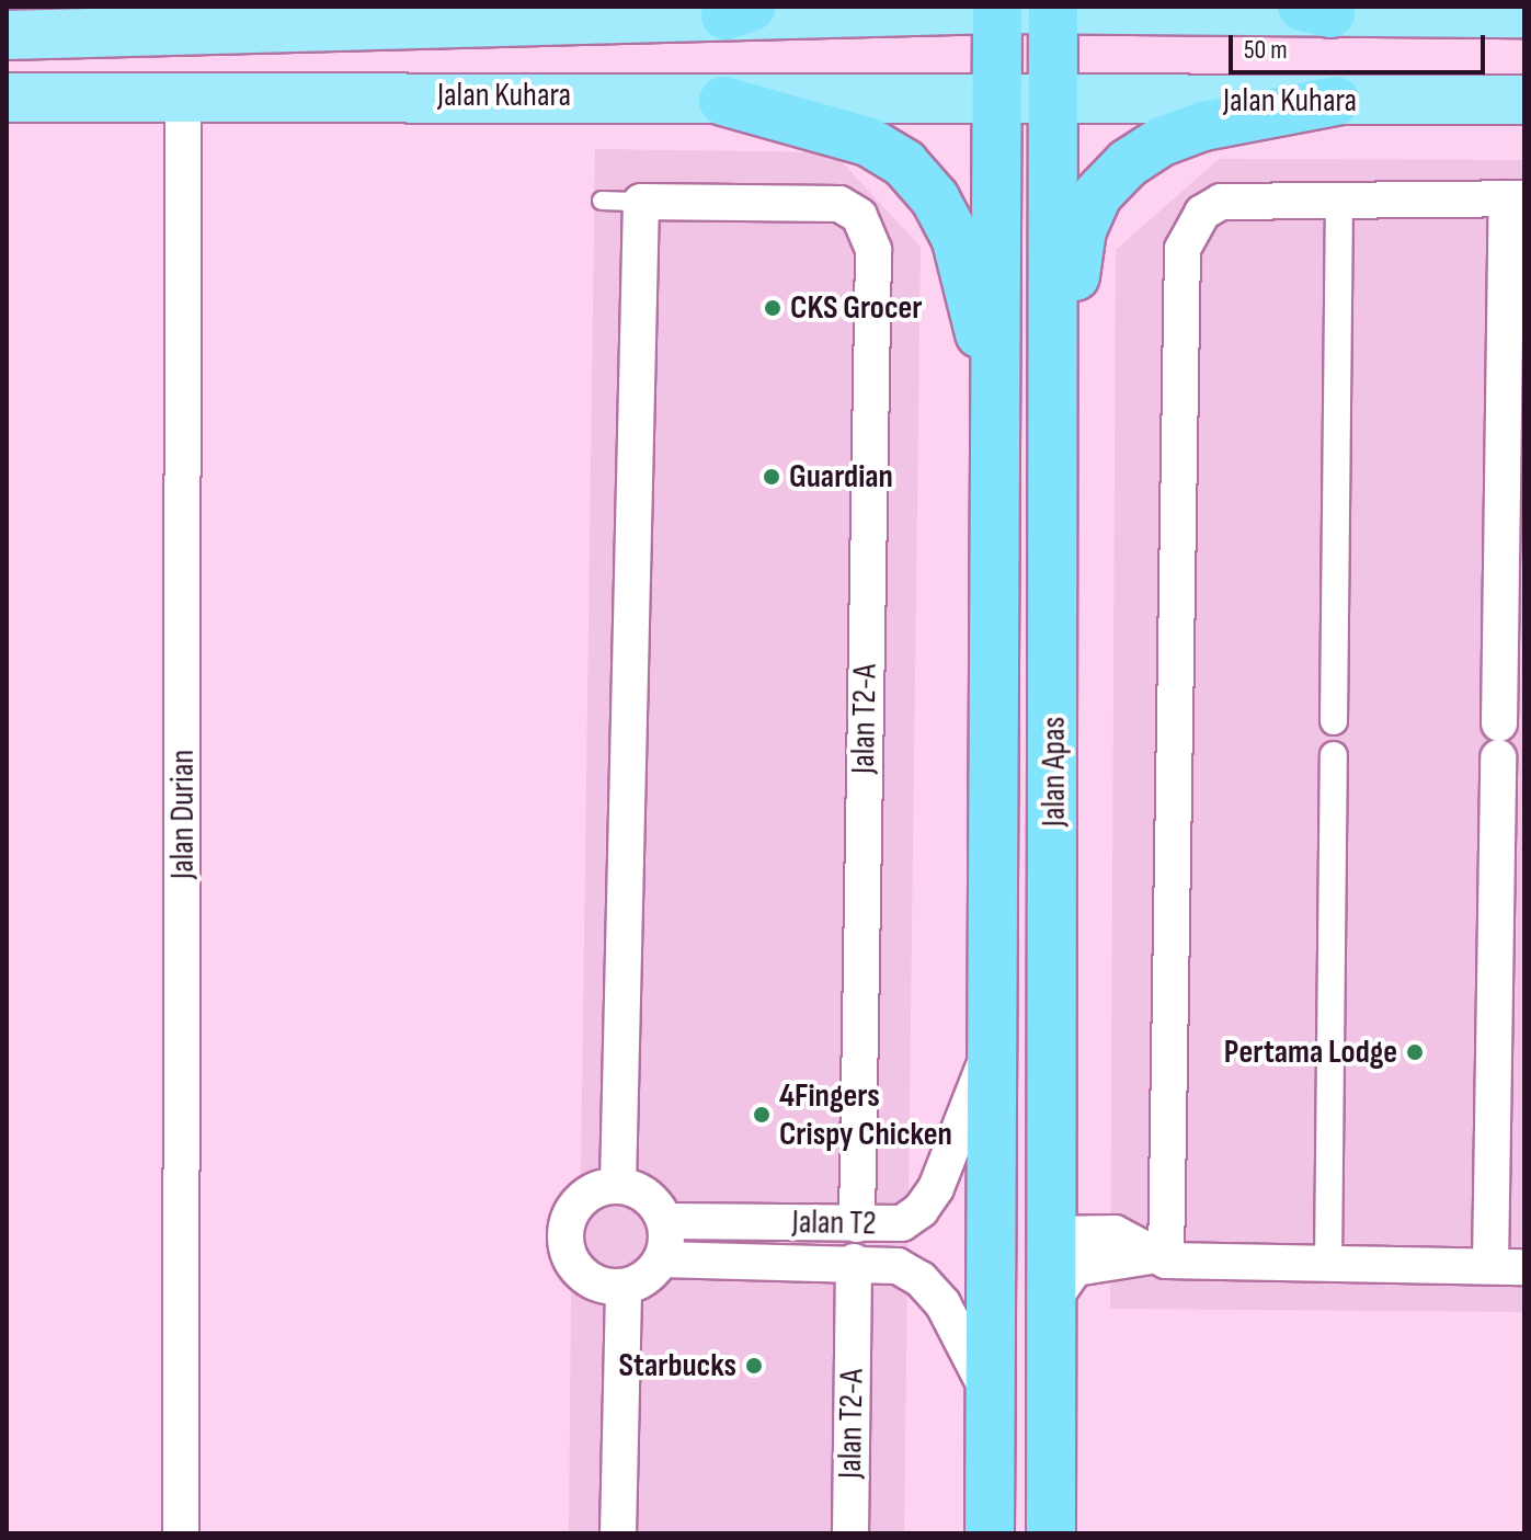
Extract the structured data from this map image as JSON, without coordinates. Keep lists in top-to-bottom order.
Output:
{
  "streets": {
    "highway": ["Jalan Apas"],
    "main road": ["Jalan Kuhara"],
    "street": ["Jalan T2-A", "Jalan Durian", "Jalan T2"]
  },
  "crossings": [
    ["Jalan Kuhara", "Jalan Apas"],
    ["Jalan Kuhara", "Jalan Durian"],
    ["Jalan T2-A", "Jalan T2"],
    ["Jalan Apas", "Jalan T2"]
  ],
  "places": [
    "CKS Grocer",
    "Guardian",
    "Pertama Lodge",
    "4Fingers Crispy Chicken",
    "Starbucks"
  ],
  "scale_bar": "50 m"
}
